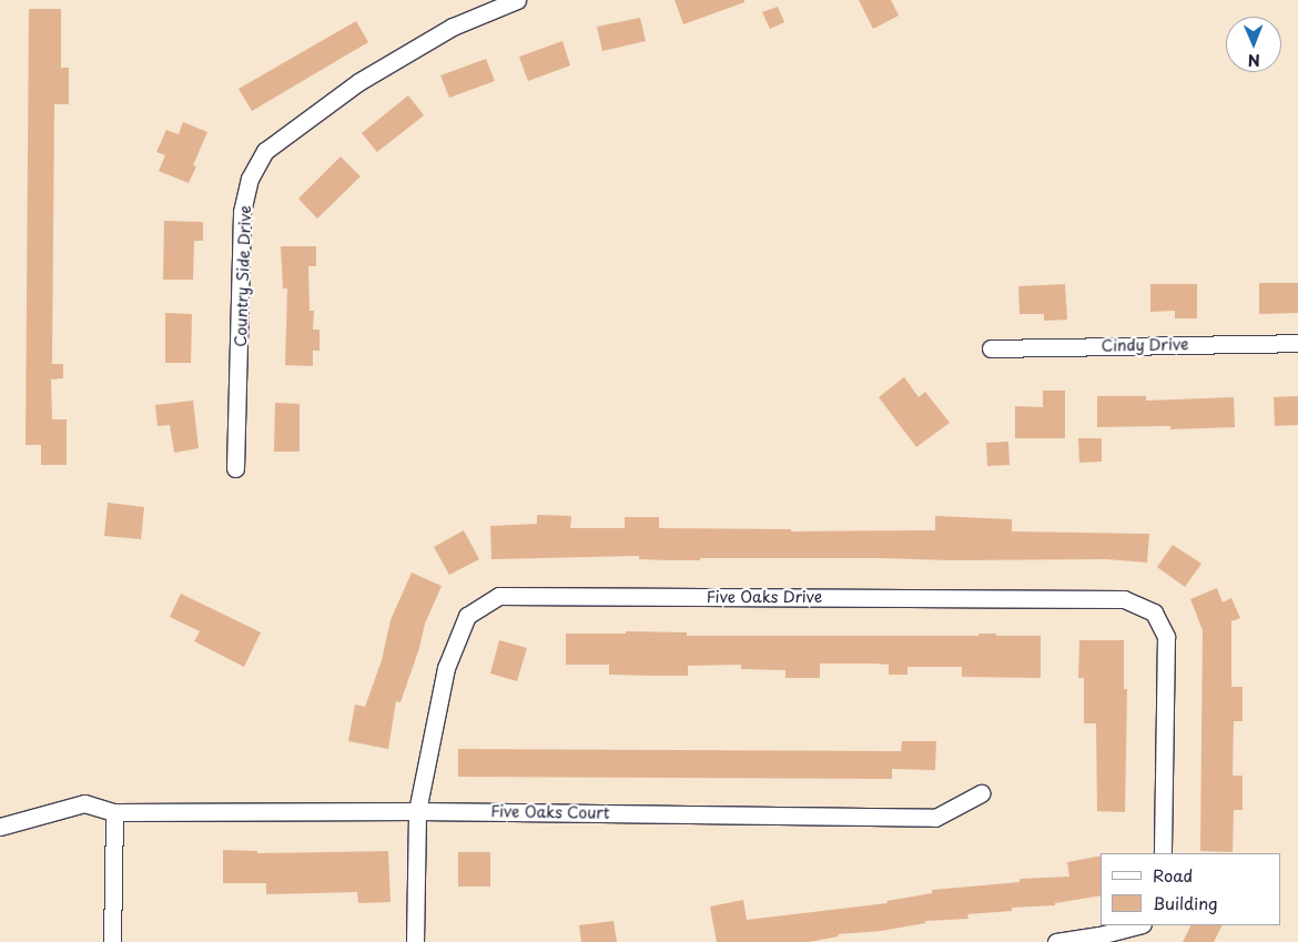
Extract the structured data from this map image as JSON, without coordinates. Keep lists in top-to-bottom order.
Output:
{
  "streets": {
    "street": [
      "Country Side Drive",
      "Cindy Drive",
      "Five Oaks Drive",
      "Five Oaks Court"
    ]
  },
  "crossings": [
    ["Five Oaks Drive", "Five Oaks Court"]
  ],
  "legend": ["Road", "Building"],
  "north": "bottom"
}
